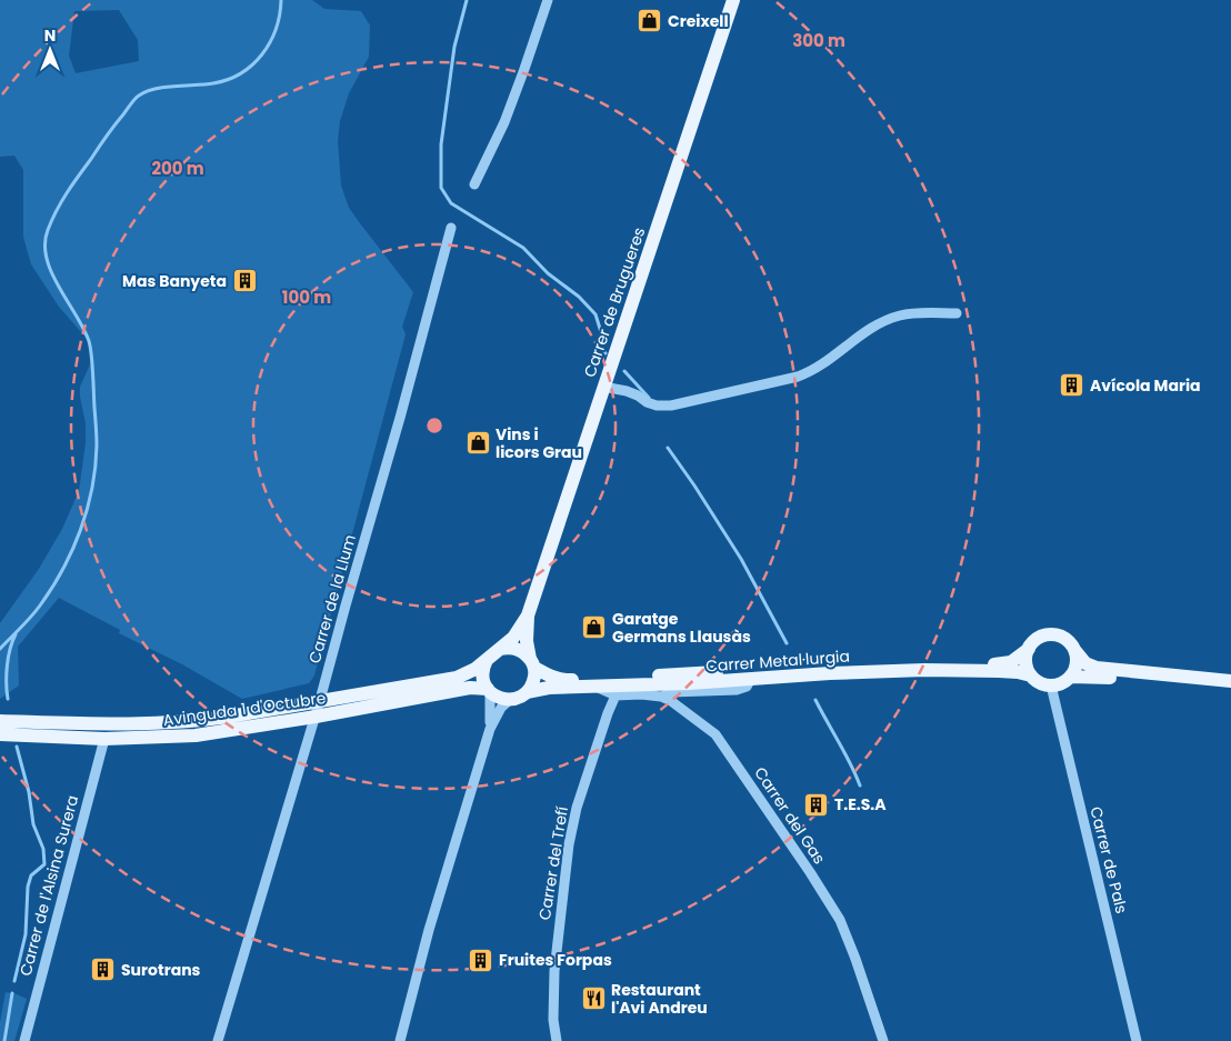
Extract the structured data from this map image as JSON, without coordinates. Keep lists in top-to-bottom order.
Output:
{
  "streets": {
    "main road": ["Carrer de Brugueres", "Carrer Metal·lurgia", "Avinguda 1 d'Octubre"],
    "street": [
      "Carrer de la Llum",
      "Carrer del Gas",
      "Carrer de Pals",
      "Carrer del Trefí",
      "Carrer de l'Alsina Surera"
    ]
  },
  "crossings": [
    ["Carrer de la Llum", "Avinguda 1 d'Octubre"],
    ["Carrer Metal·lurgia", "Carrer de Pals"],
    ["Avinguda 1 d'Octubre", "Carrer de l'Alsina Surera"]
  ],
  "places": {
    "shop": ["Creixell", "Vins i licors Grau", "Garatge Germans Llausàs"],
    "building": [
      "Mas Banyeta",
      "Avícola Maria",
      "T.E.S.A",
      "Fruites Forpas",
      "Surotrans"
    ],
    "restaurant": ["Restaurant l'Avi Andreu"]
  },
  "north": "top",
  "rings": ["300 m", "200 m", "100 m"]
}
